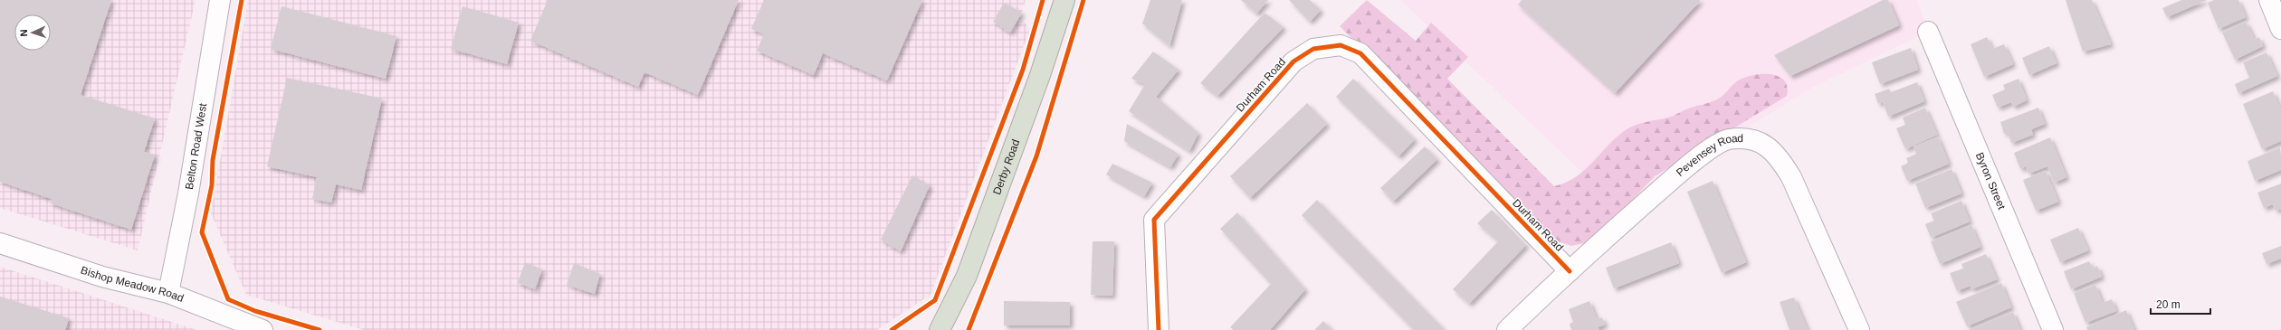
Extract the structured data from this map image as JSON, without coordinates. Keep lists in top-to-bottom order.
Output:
{
  "streets": {
    "highway": ["Derby Road"],
    "street": [
      "Durham Road",
      "Belton Road West",
      "Pevensey Road",
      "Byron Street",
      "Bishop Meadow Road"
    ]
  },
  "crossings": [
    ["Durham Road", "Pevensey Road"],
    ["Belton Road West", "Bishop Meadow Road"]
  ],
  "scale_bar": "20 m",
  "north": "left"
}
